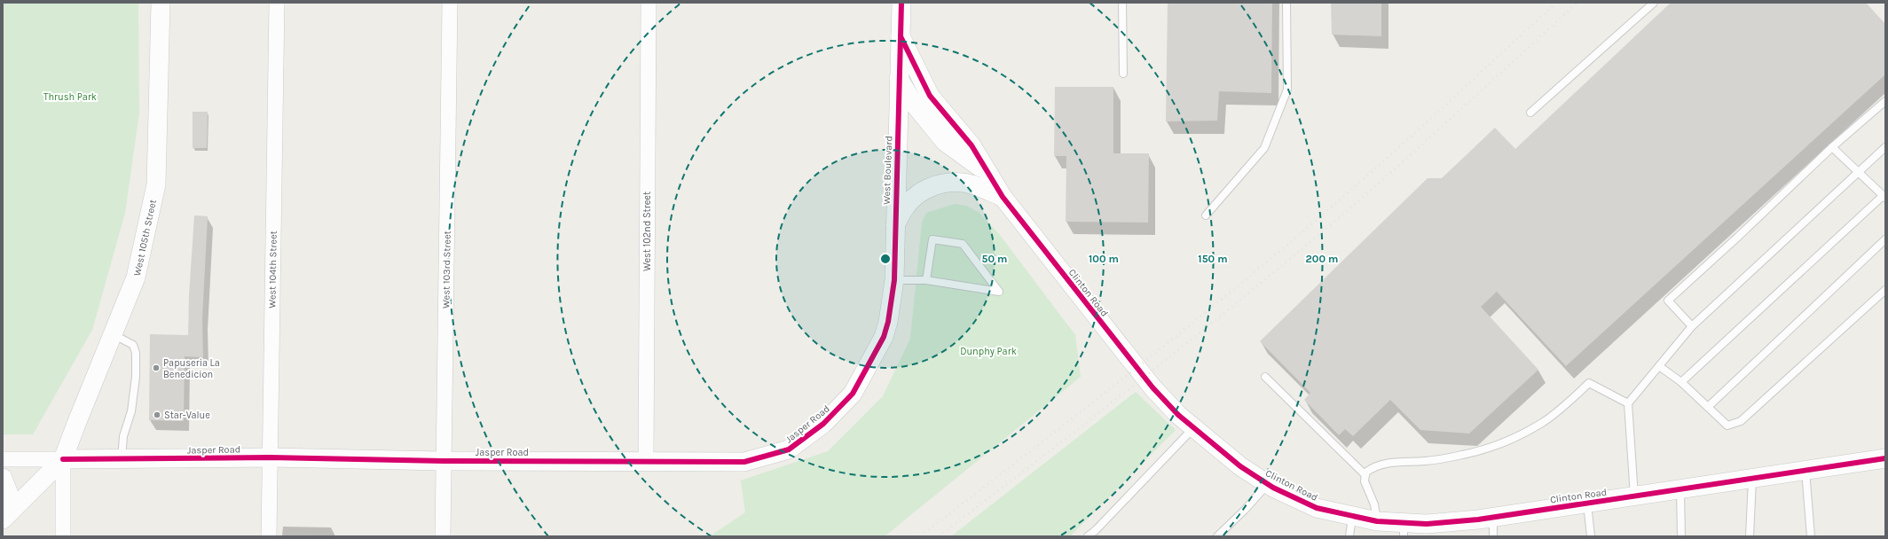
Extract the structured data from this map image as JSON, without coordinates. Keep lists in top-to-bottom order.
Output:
{
  "streets": {
    "street": [
      "West Boulevard",
      "West 102nd Street",
      "West 105th Street",
      "West 104th Street",
      "West 103rd Street",
      "Clinton Road",
      "Jasper Road"
    ]
  },
  "crossings": [
    ["West Boulevard", "Clinton Road"],
    ["West Boulevard", "Jasper Road"],
    ["West 102nd Street", "Jasper Road"],
    ["West 105th Street", "Jasper Road"],
    ["West 104th Street", "Jasper Road"],
    ["West 103rd Street", "Jasper Road"]
  ],
  "parks": ["Thrush Park", "Dunphy Park"],
  "places": ["Papuseria La Benedicion", "Star-Value"],
  "rings": [
    "50 m",
    "100 m",
    "150 m",
    "200 m"
  ]
}
